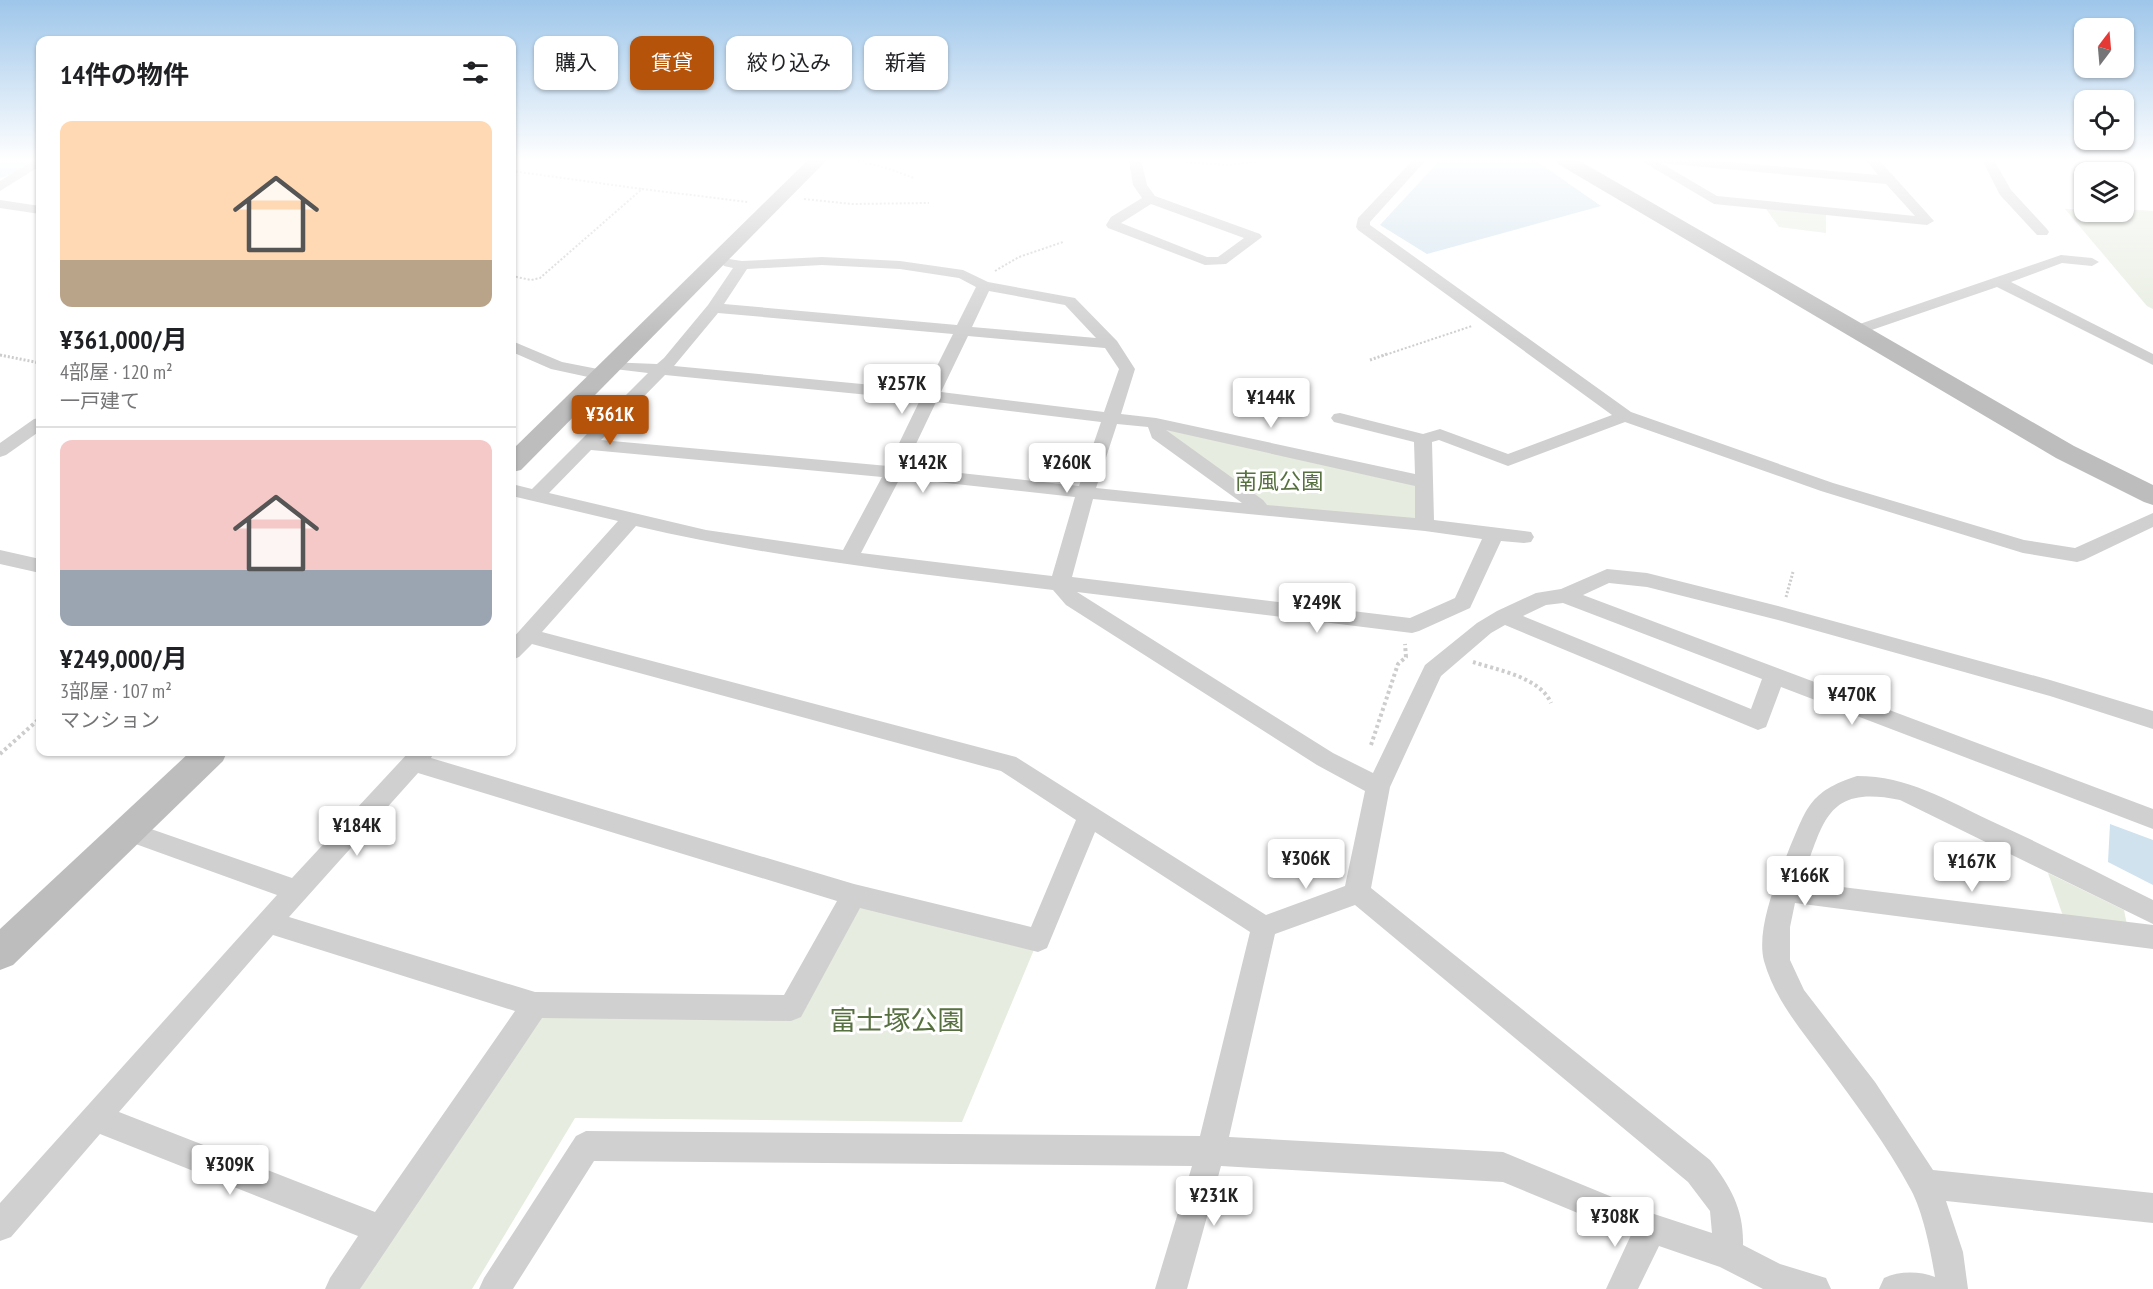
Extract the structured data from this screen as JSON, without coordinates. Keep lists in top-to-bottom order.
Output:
{
  "parks": ["南風公園", "富士塚公園"],
  "north": "top",
  "page": {
    "chip": [
      "購入",
      "賃貸",
      "絞り込み",
      "新着"
    ],
    "heading": "14件の物件",
    "list": [
      {
        "name": "¥361,000/月",
        "note": "4部屋 · 120 m² · 一戸建て"
      },
      {
        "name": "¥249,000/月",
        "note": "3部屋 · 107 m² · マンション"
      }
    ],
    "price": [
      "¥257K",
      "¥144K",
      "¥361K",
      "¥142K",
      "¥260K",
      "¥249K",
      "¥470K",
      "¥184K",
      "¥306K",
      "¥167K",
      "¥166K",
      "¥309K",
      "¥231K",
      "¥308K"
    ]
  }
}
